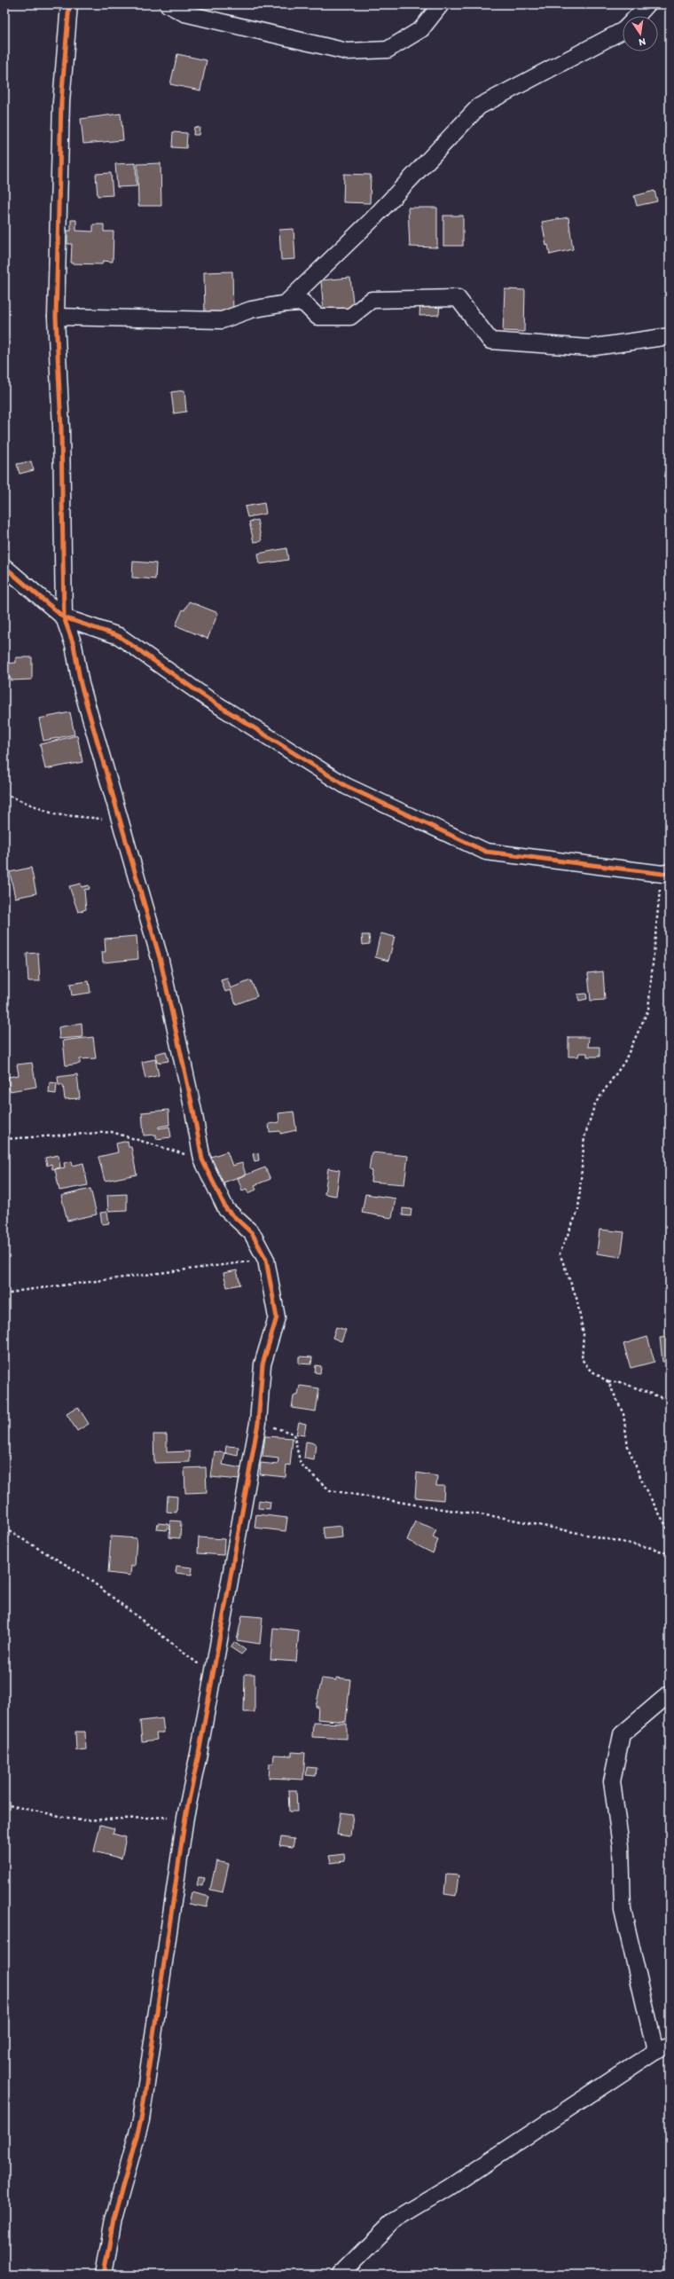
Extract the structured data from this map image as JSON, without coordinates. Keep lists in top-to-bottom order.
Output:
{
  "north": "bottom"
}
